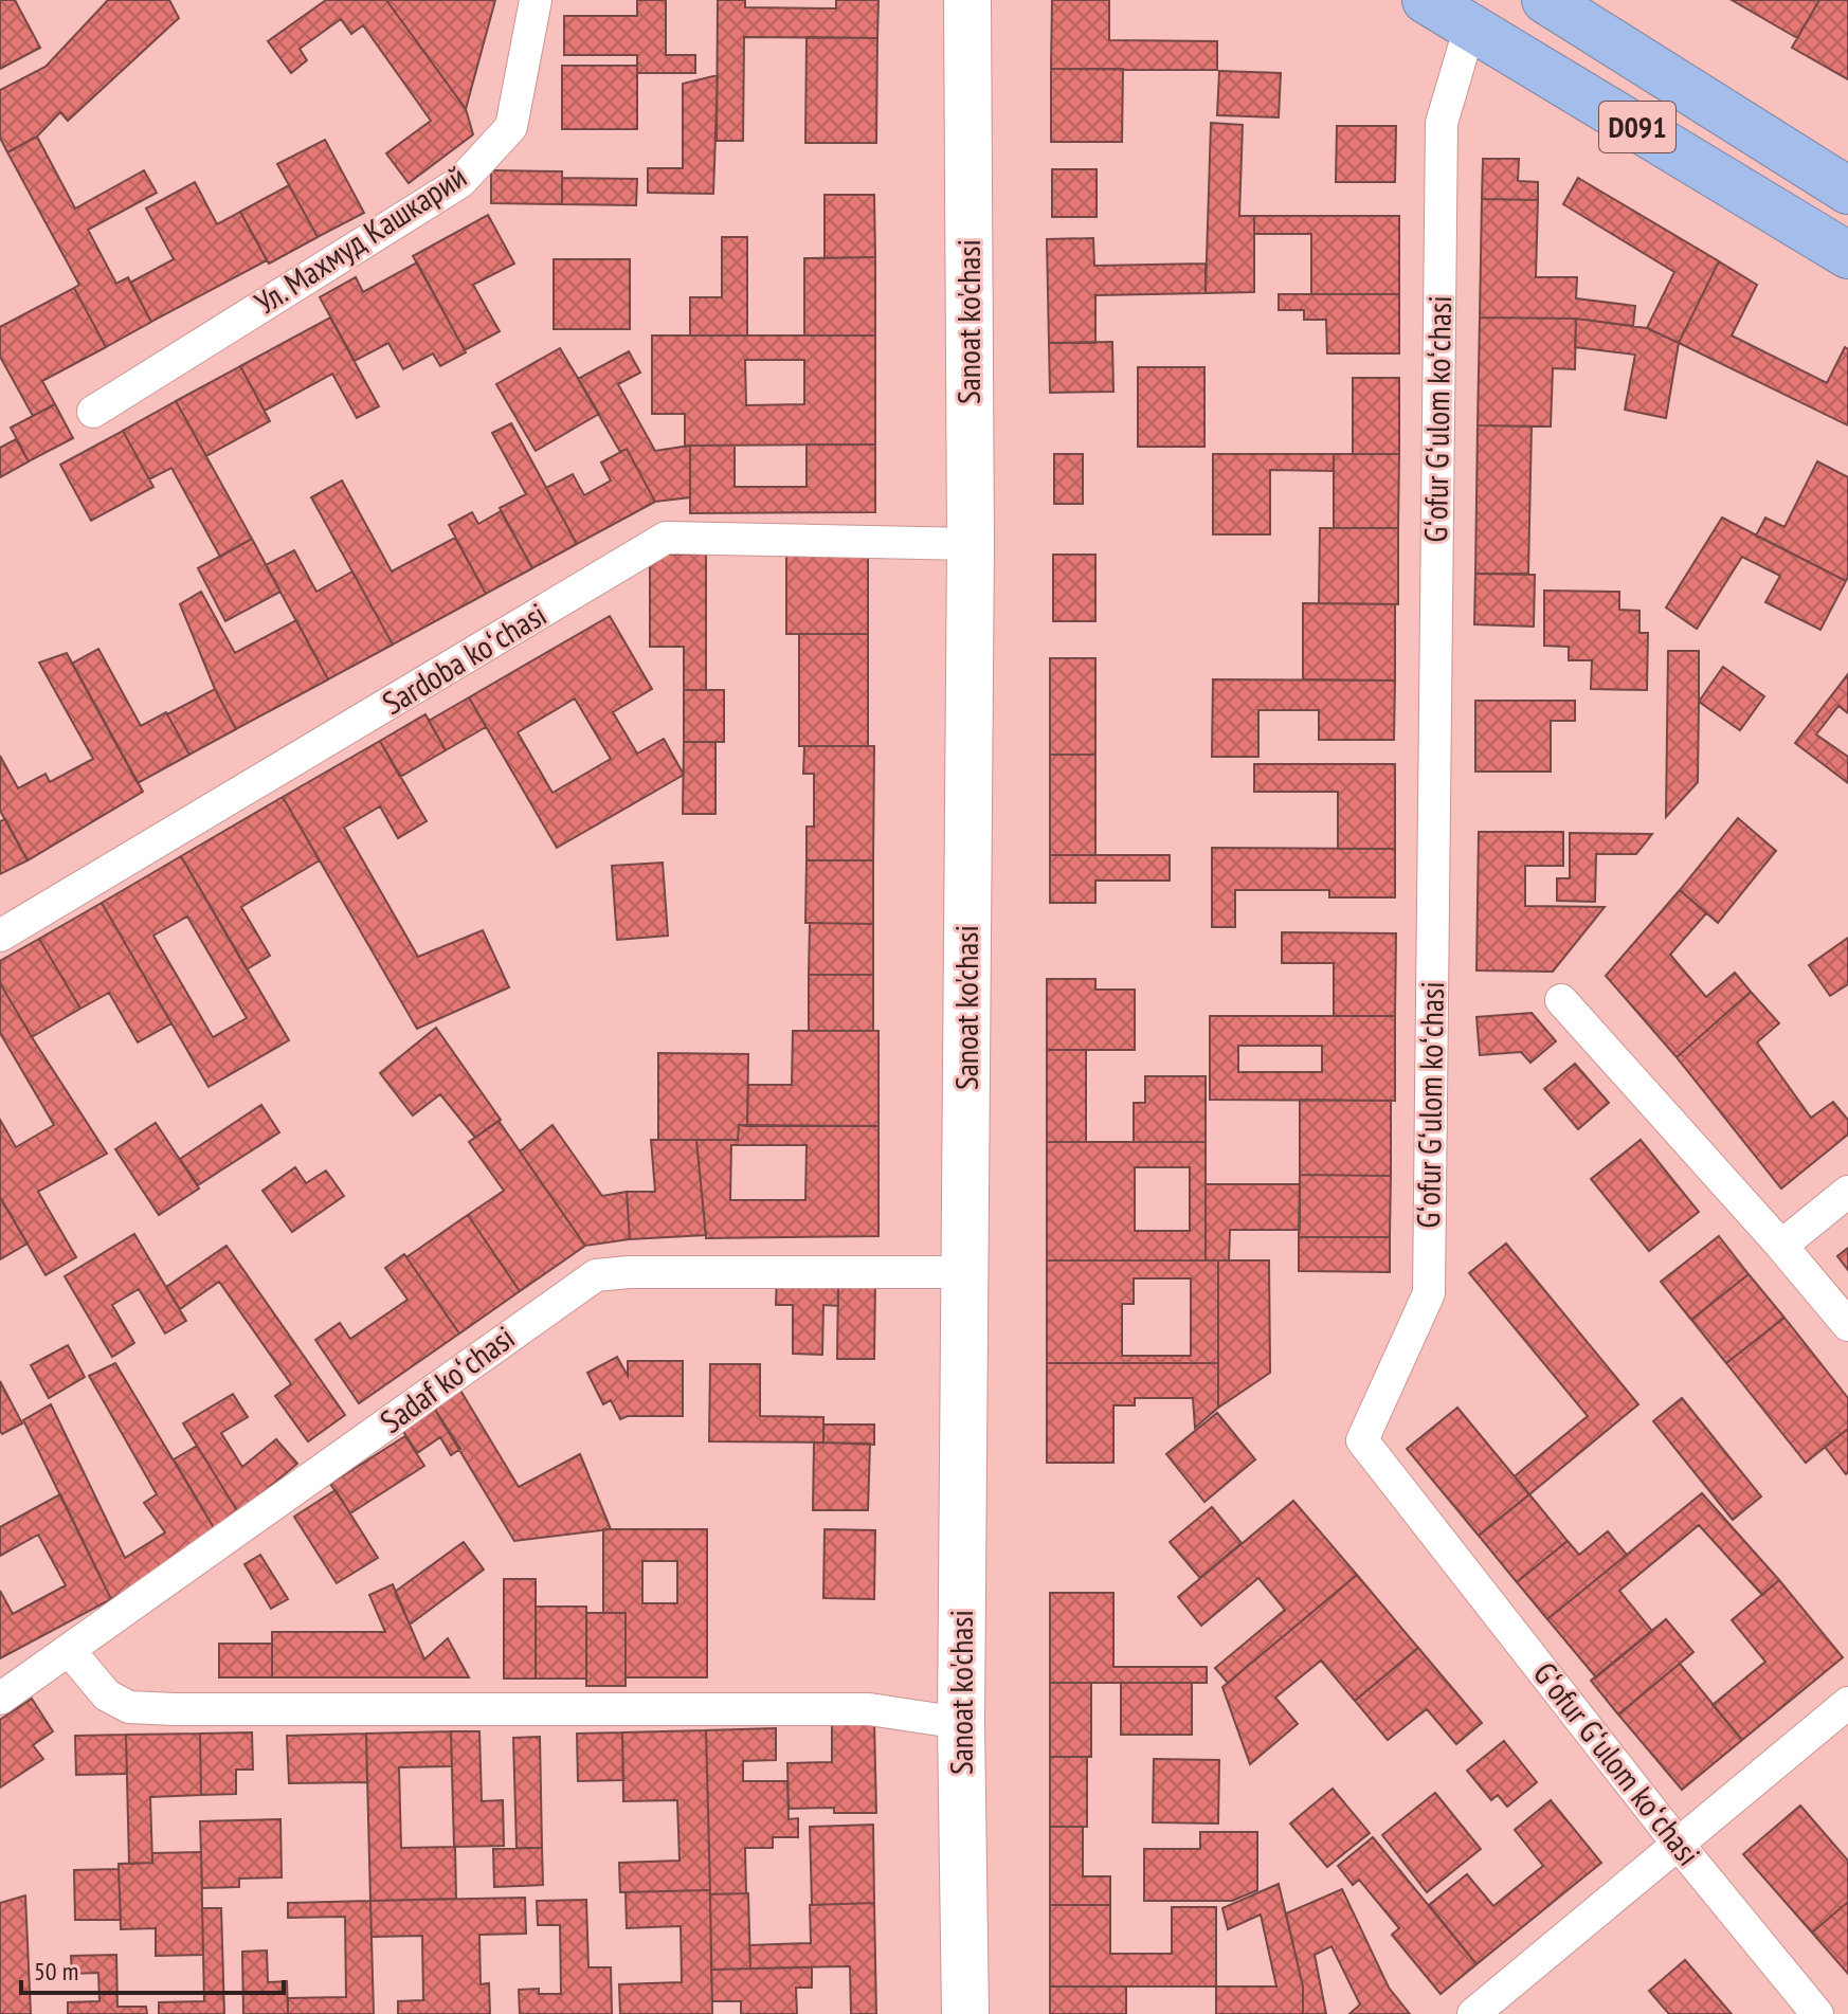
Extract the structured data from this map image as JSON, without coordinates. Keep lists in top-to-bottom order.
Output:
{
  "streets": {
    "highway": ["D091"],
    "main road": ["Sanoat ko'chasi"],
    "street": [
      "Ул. Махмуд Кашкарий",
      "Gʻofur Gʻulom koʻchasi",
      "Sardoba koʻchasi",
      "Sadaf koʻchasi"
    ]
  },
  "crossings": [
    ["D091", "Gʻofur Gʻulom koʻchasi"],
    ["Sanoat ko'chasi", "Sardoba koʻchasi"],
    ["Sanoat ko'chasi", "Sadaf koʻchasi"]
  ],
  "scale_bar": "50 m"
}
